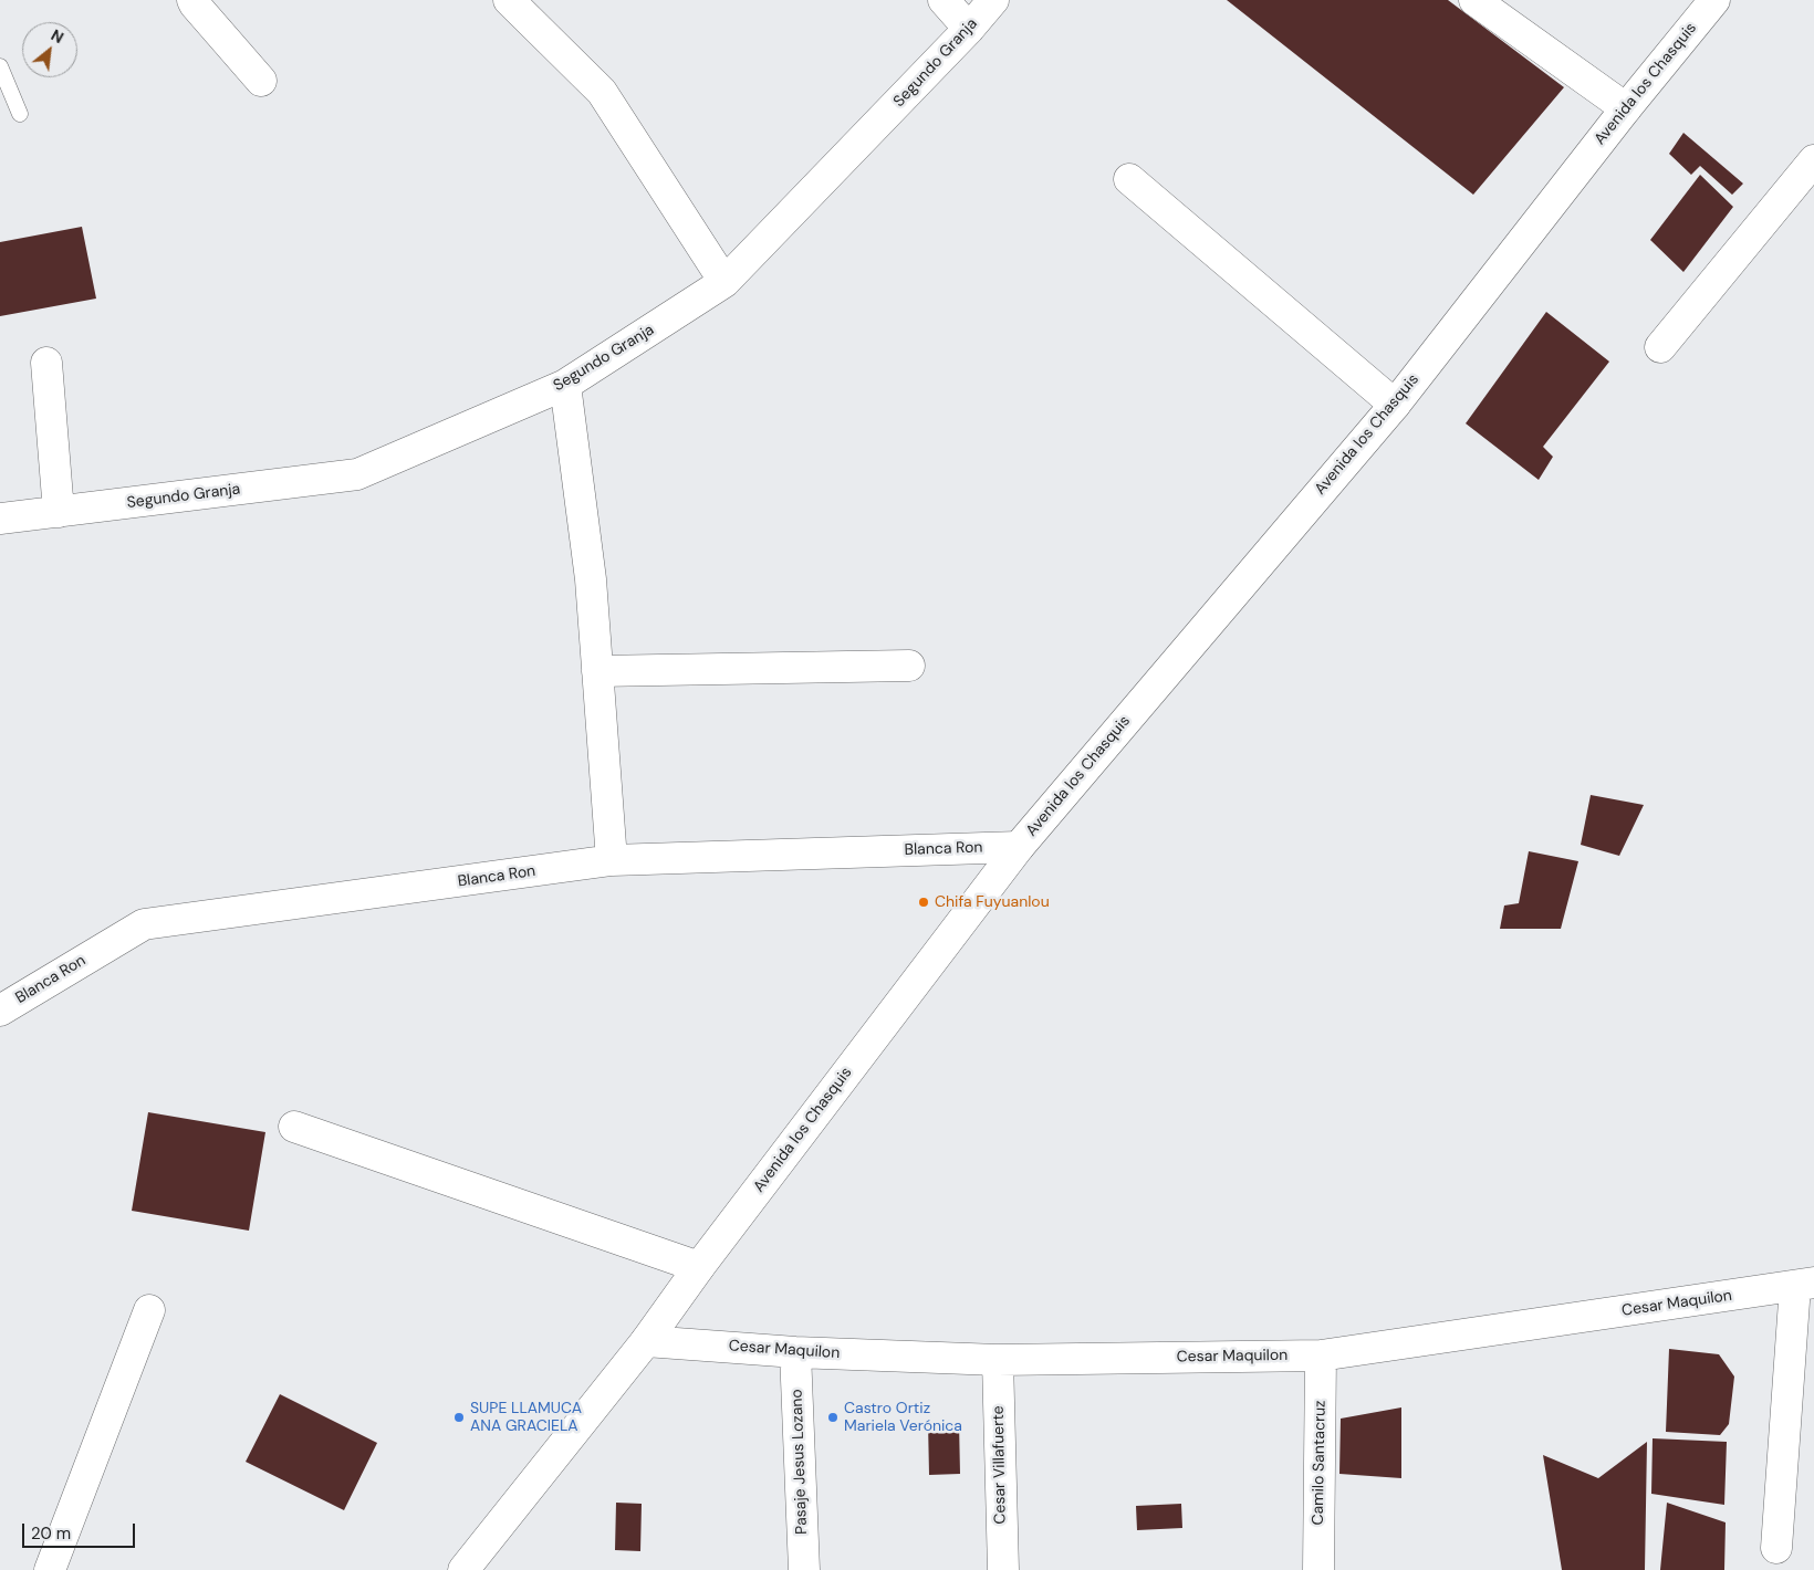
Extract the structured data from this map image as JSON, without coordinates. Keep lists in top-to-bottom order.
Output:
{
  "streets": {
    "street": [
      "Segundo Granja",
      "Avenida los Chasquis",
      "Blanca Ron",
      "Cesar Maquilon",
      "Pasaje Jesus Lozano",
      "Camilo Santacruz",
      "Cesar Villafuerte"
    ]
  },
  "crossings": [
    ["Avenida los Chasquis", "Blanca Ron"],
    ["Avenida los Chasquis", "Cesar Maquilon"],
    ["Cesar Maquilon", "Pasaje Jesus Lozano"],
    ["Cesar Maquilon", "Camilo Santacruz"],
    ["Cesar Maquilon", "Cesar Villafuerte"]
  ],
  "places": ["Chifa Fuyuanlou", "SUPE LLAMUCA ANA GRACIELA", "Castro Ortiz Mariela Verónica"],
  "scale_bar": "20 m",
  "north": "top right"
}
